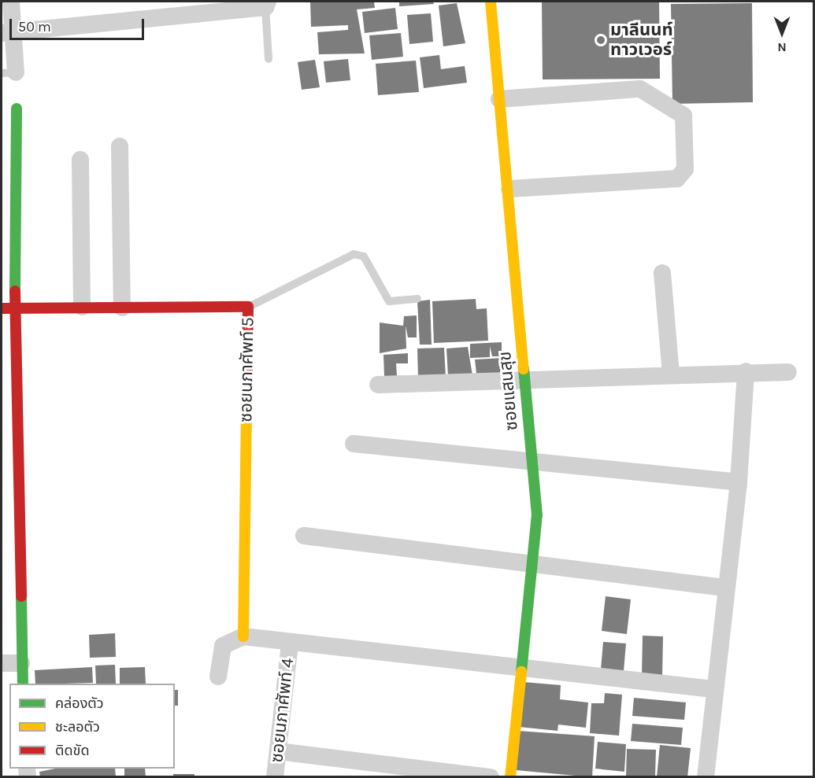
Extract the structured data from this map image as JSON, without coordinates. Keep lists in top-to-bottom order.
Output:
{
  "streets": {
    "street": ["ซอยนภาศัพท์ 5", "ซอยแสนสุข", "ซอยนภาศัพท์ 4"]
  },
  "places": ["มาลีนนท์ ทาวเวอร์"],
  "legend": ["คล่องตัว", "ชะลอตัว", "ติดขัด"],
  "scale_bar": "50 m",
  "north": "bottom"
}
